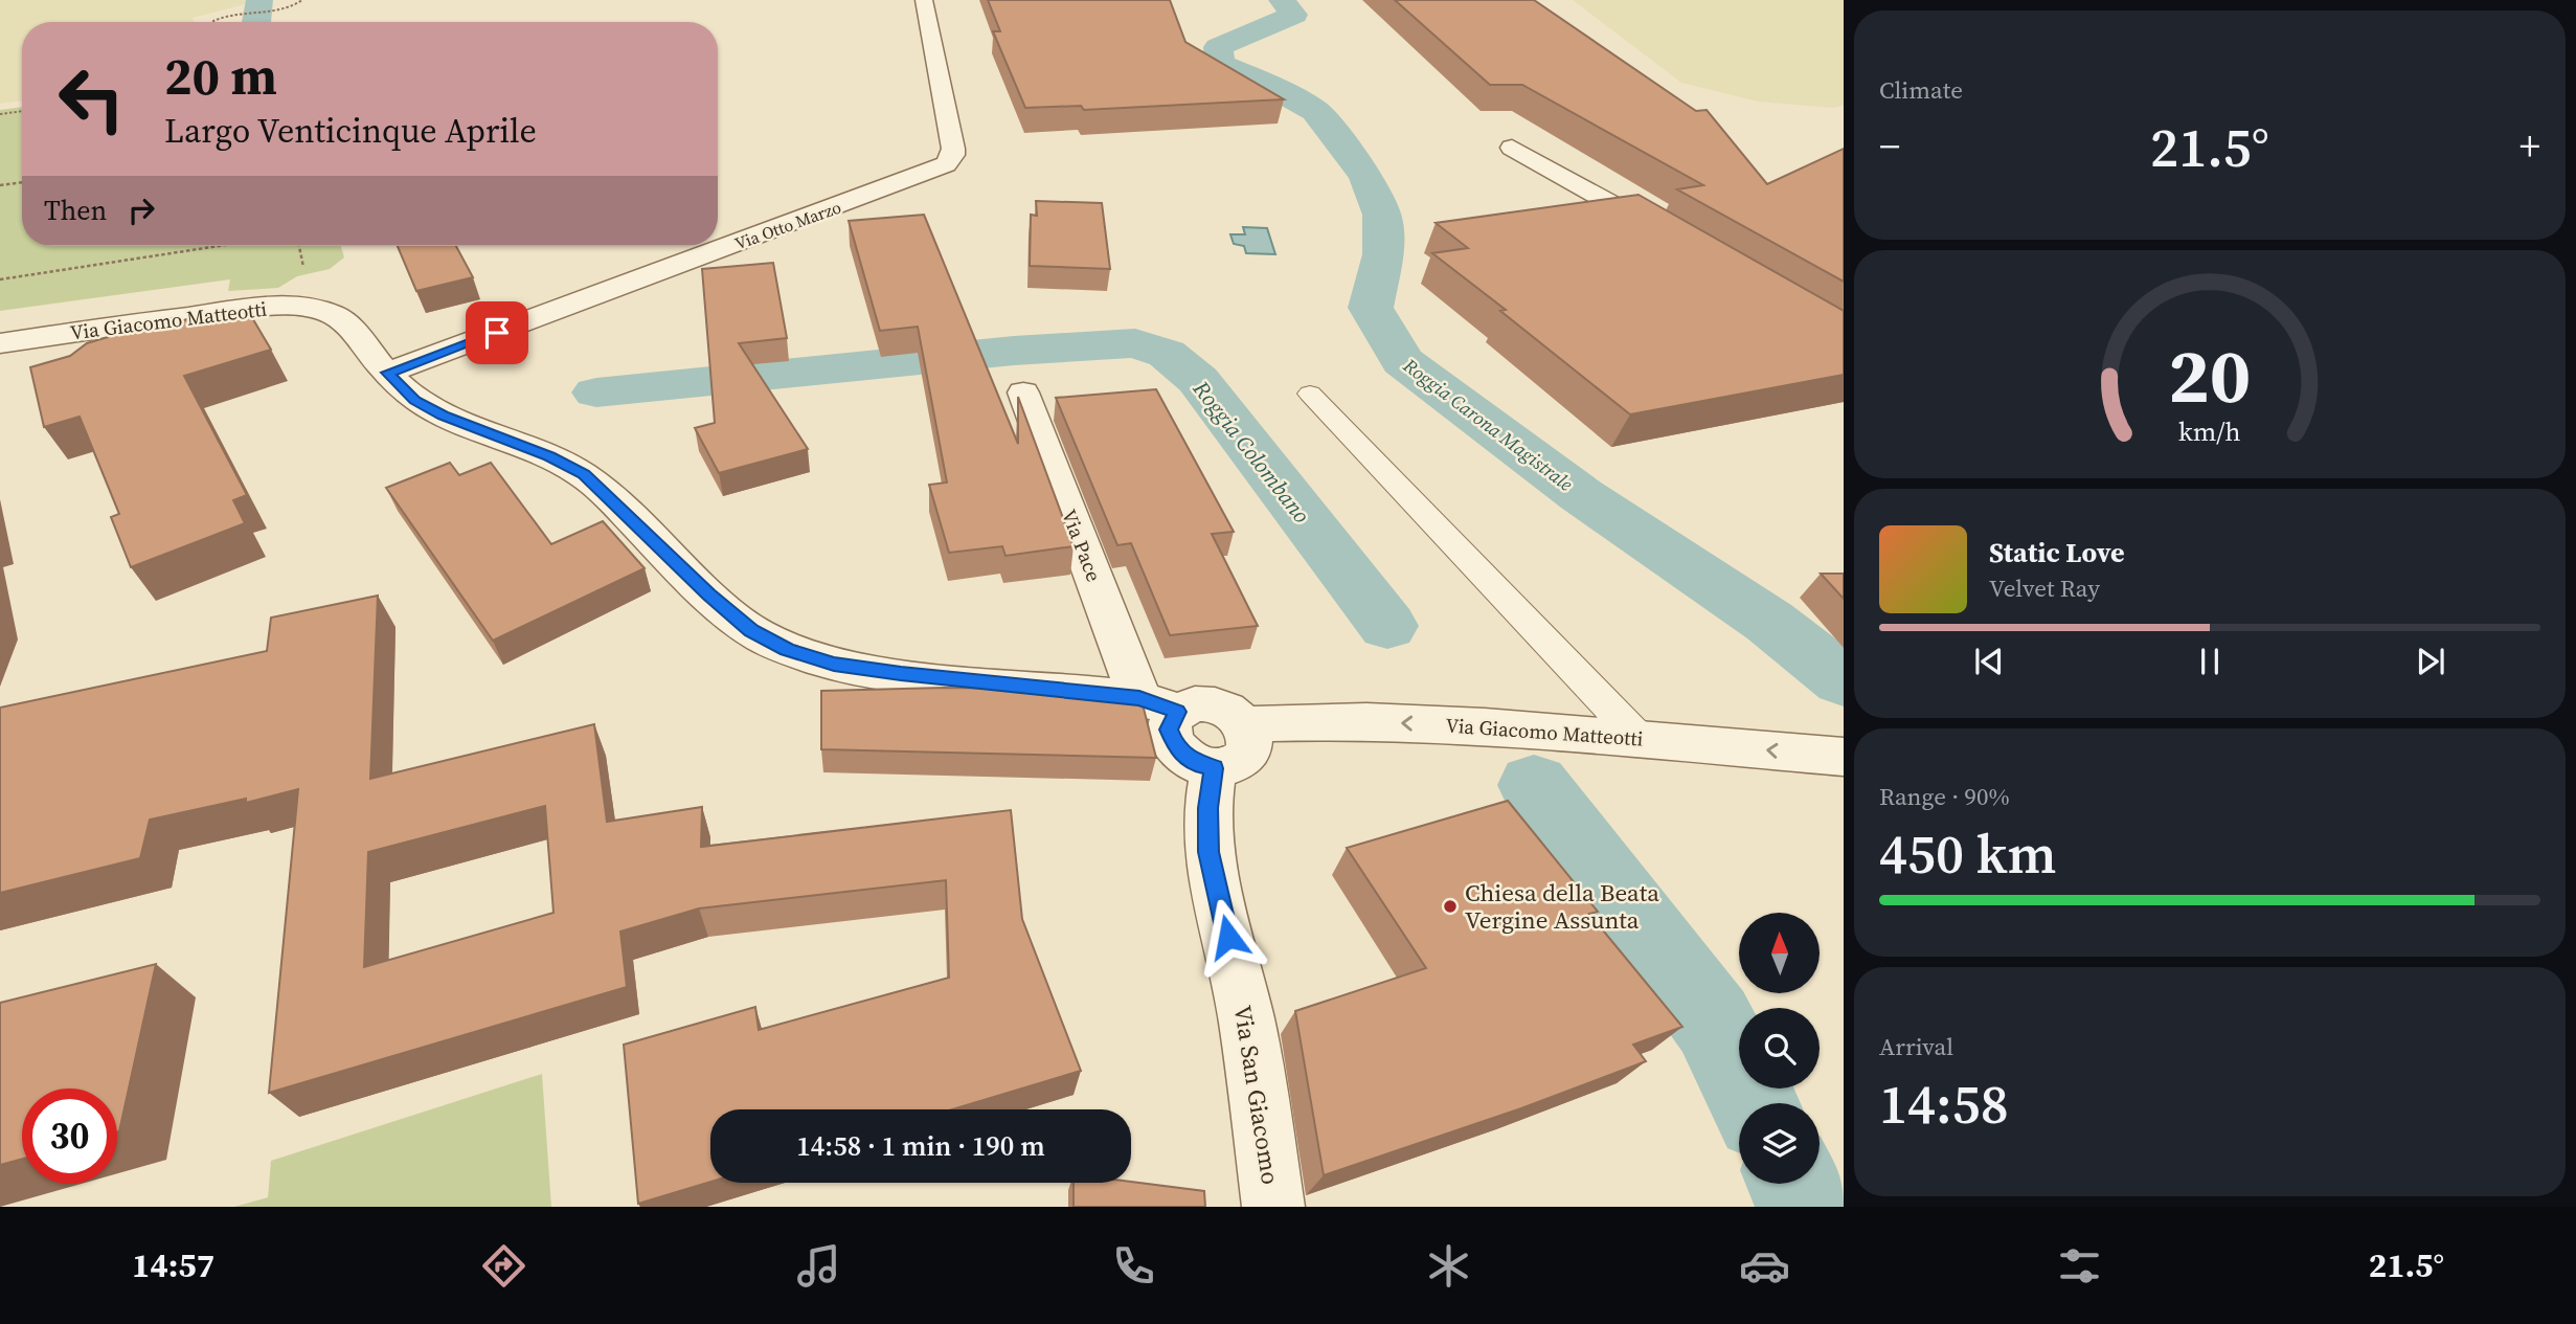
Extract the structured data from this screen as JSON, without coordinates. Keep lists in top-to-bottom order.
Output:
{
  "streets": {
    "street": [
      "Via Otto Marzo",
      "Via Giacomo Matteotti",
      "Via Pace",
      "Via San Giacomo"
    ]
  },
  "crossings": [
    ["Via Otto Marzo", "Via Giacomo Matteotti"],
    ["Via Giacomo Matteotti", "Via Pace"]
  ],
  "water": ["Roggia Carona Magistrale", "Roggia Colombano"],
  "places": ["Chiesa della Beata Vergine Assunta"],
  "north": "top",
  "page": {
    "tile": [
      "Climate",
      ["Range · 90%", "450 km"],
      ["Arrival", "14:58"]
    ],
    "turn": ["20 m", "Largo Venticinque Aprile"],
    "heat": ["−", "21.5°", "+"],
    "then": "Then",
    "song": ["Static Love", "Velvet Ray"],
    "limit": "30",
    "trip": "14:58 · 1 min · 190 m",
    "tabs": ["14:57", "21.5°"],
    "gauge": ["20", "km/h"]
  }
}
